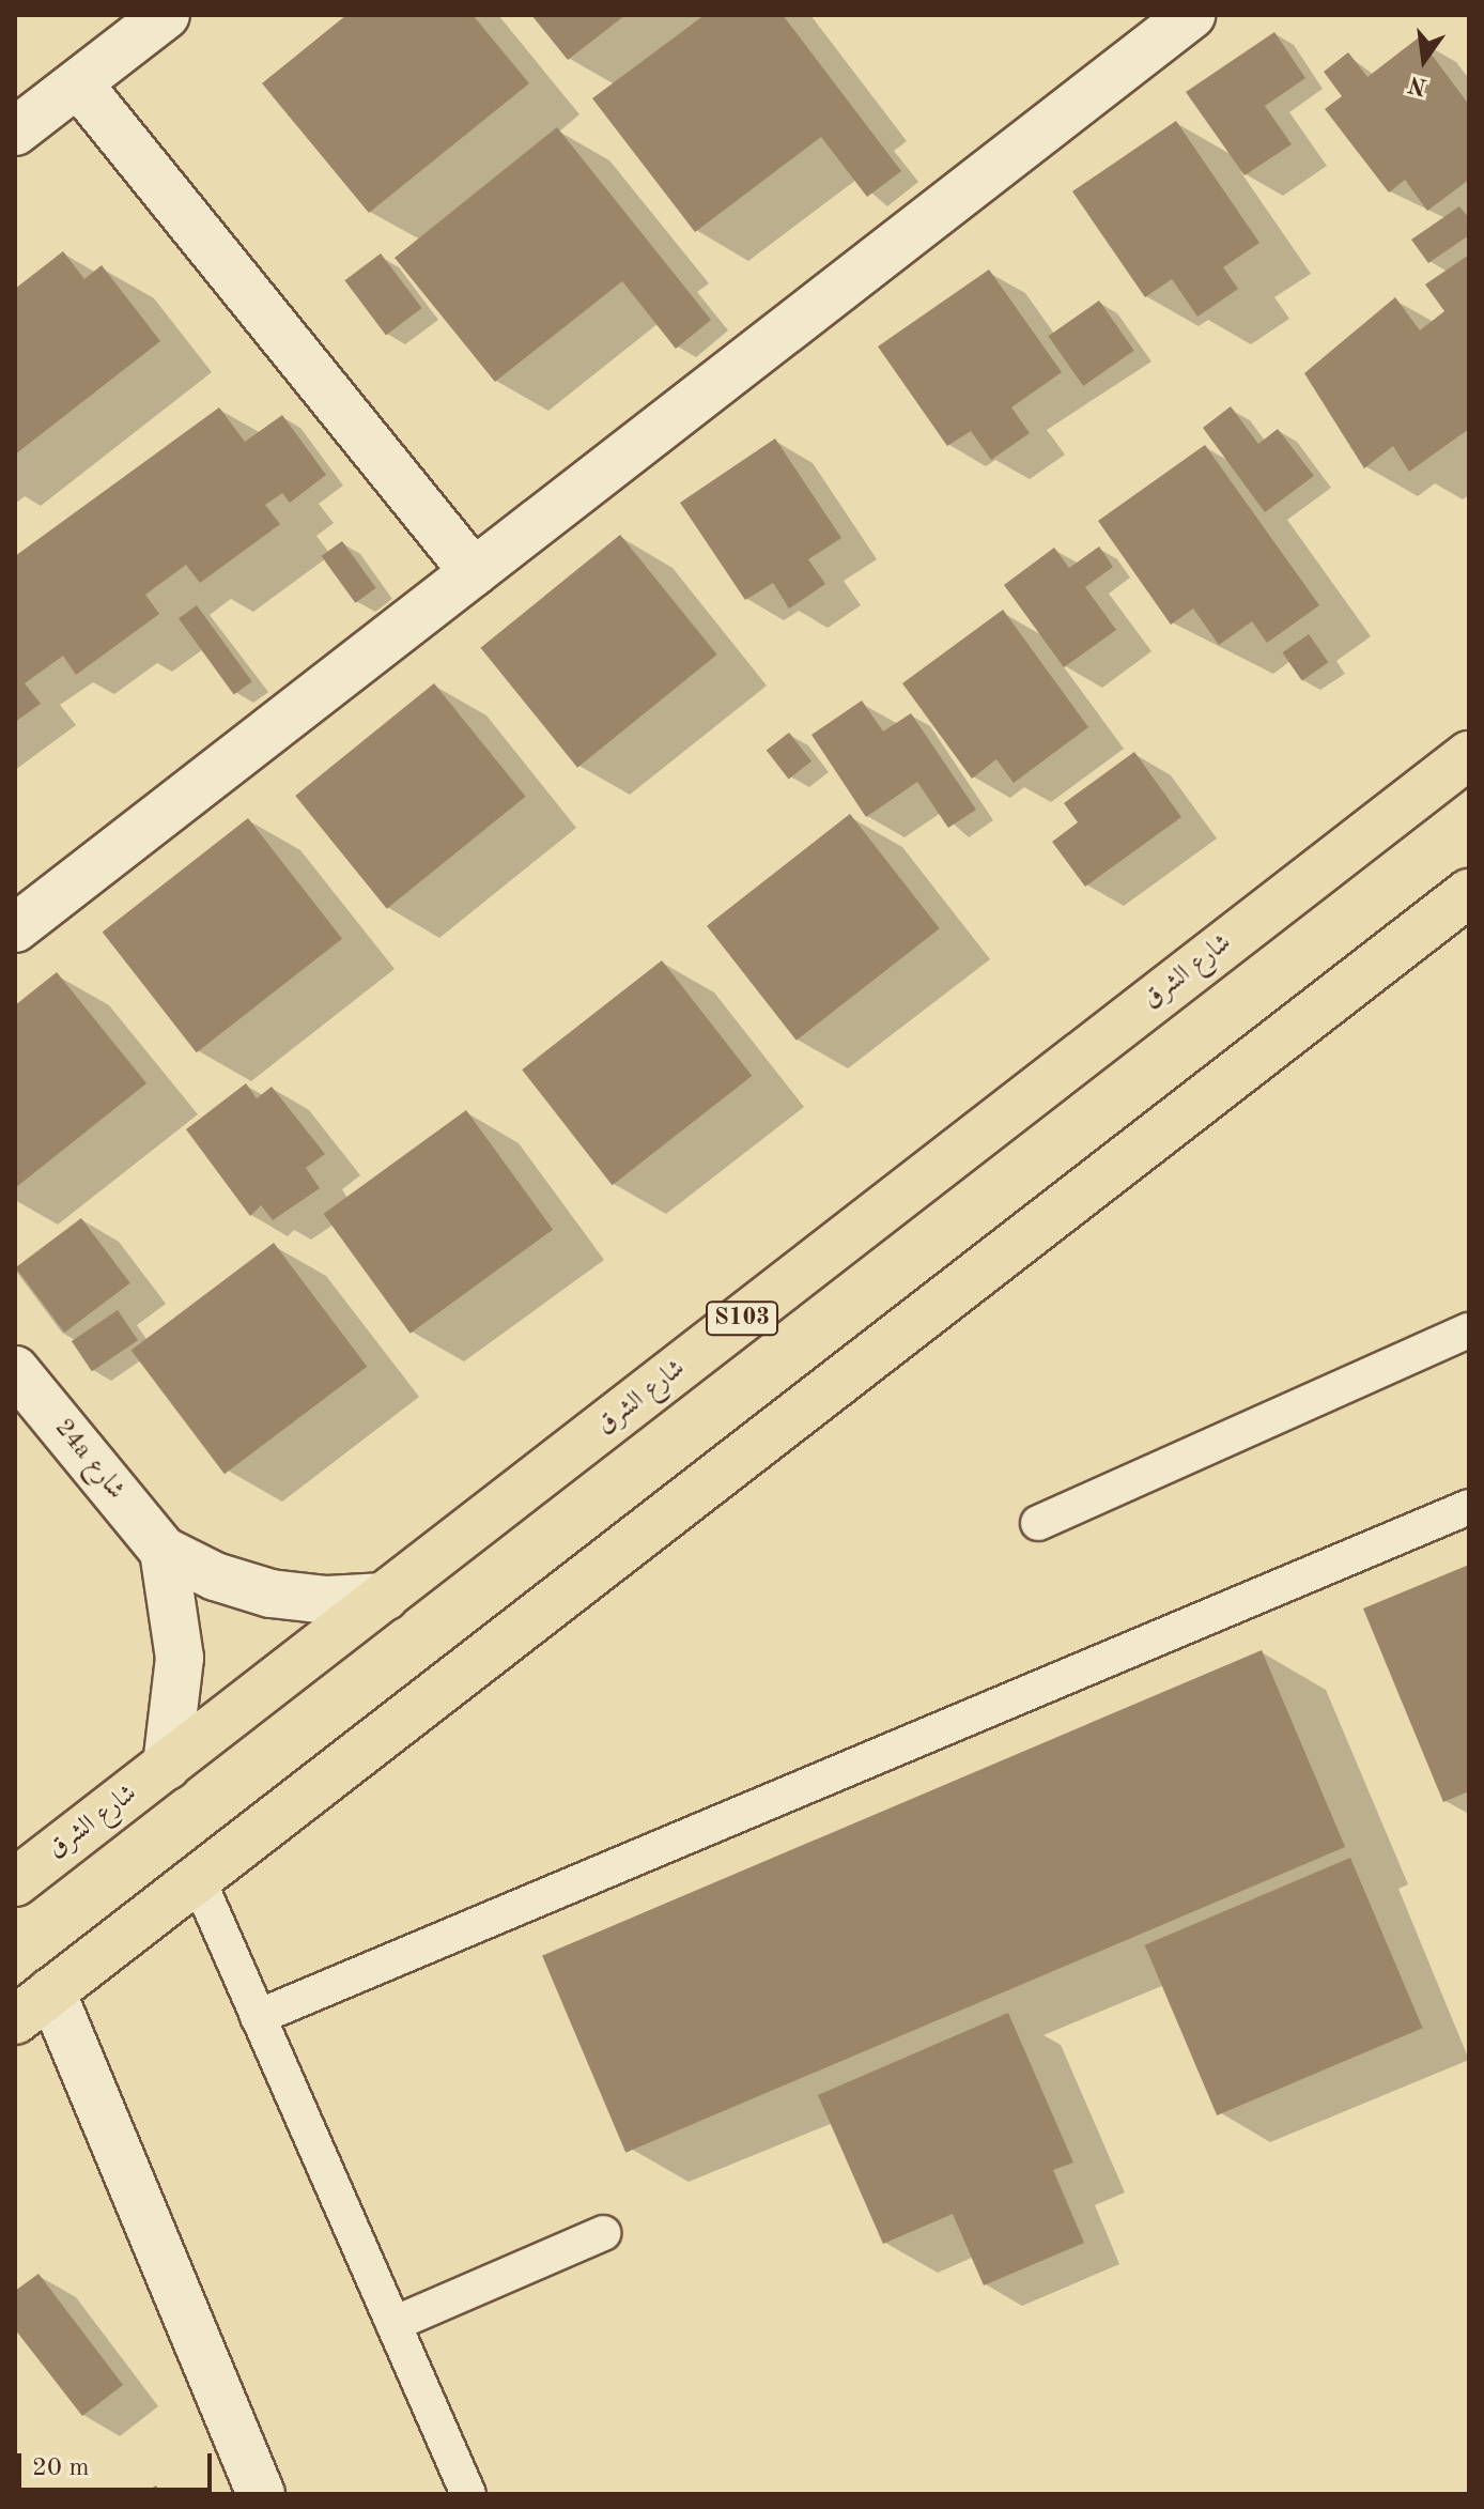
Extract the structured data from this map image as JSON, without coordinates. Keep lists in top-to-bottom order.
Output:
{
  "streets": {
    "main road": ["شارع الشرق", "S103"],
    "street": ["24a شارع"]
  },
  "crossings": [
    ["شارع الشرق", "24a شارع"]
  ],
  "scale_bar": "20 m",
  "north": "bottom"
}
